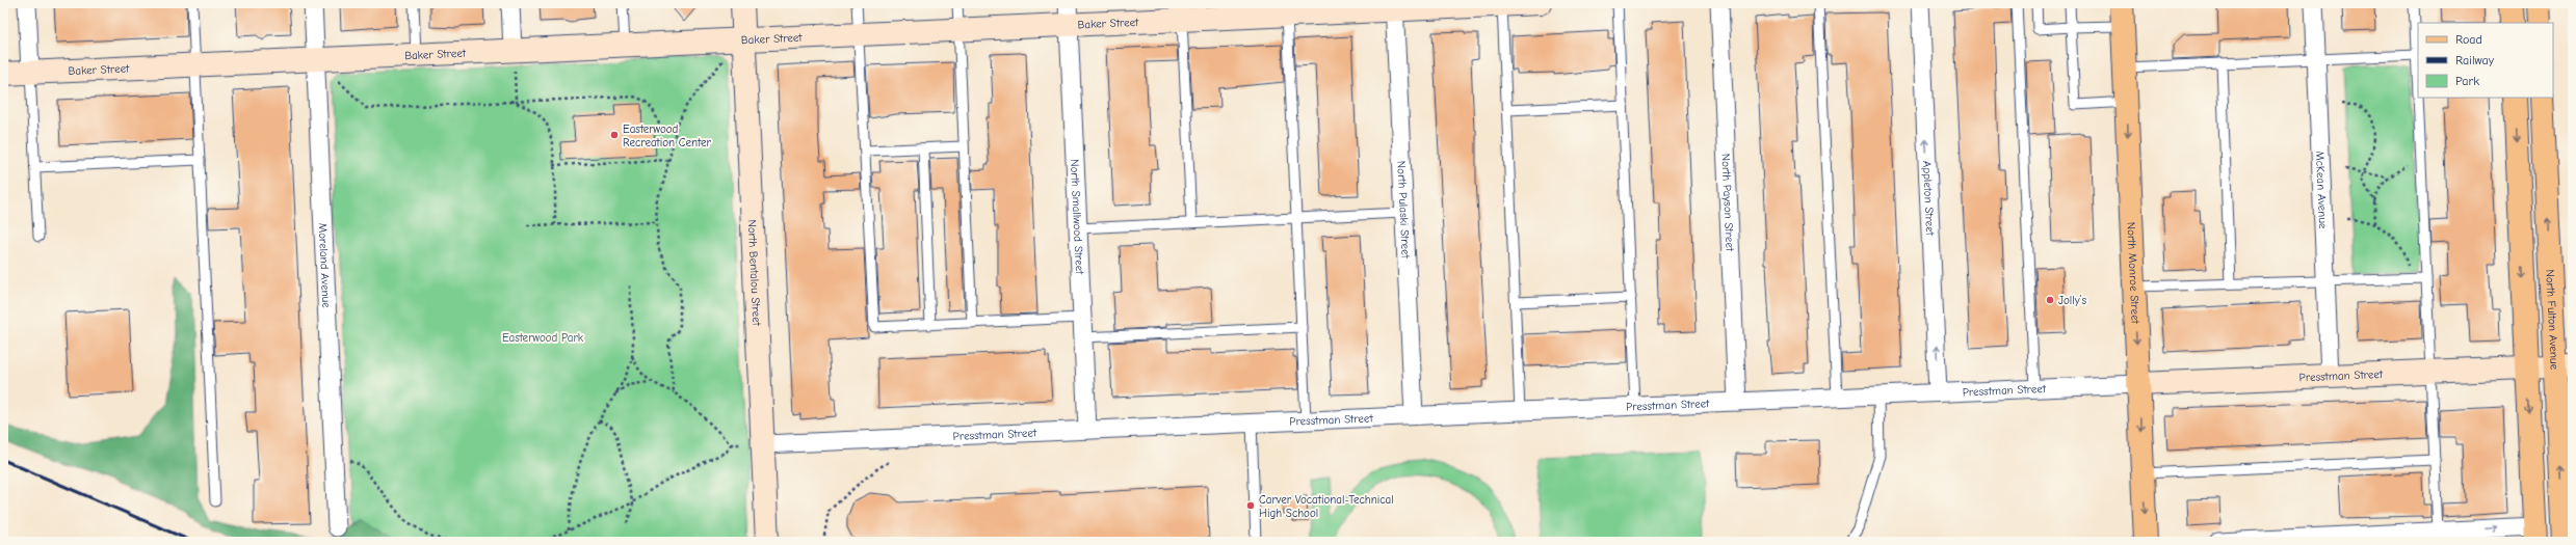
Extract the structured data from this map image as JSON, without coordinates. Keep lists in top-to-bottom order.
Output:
{
  "streets": {
    "main road": ["North Monroe Street", "North Fulton Avenue"],
    "street": [
      "Baker Street",
      "McKean Avenue",
      "Appleton Street",
      "North Payson Street",
      "North Pulaski Street",
      "North Smallwood Street",
      "Moreland Avenue",
      "North Bentalou Street",
      "Presstman Street"
    ]
  },
  "crossings": [
    ["Baker Street", "North Pulaski Street"],
    ["Baker Street", "North Smallwood Street"],
    ["Baker Street", "Moreland Avenue"],
    ["Baker Street", "North Bentalou Street"],
    ["McKean Avenue", "Presstman Street"],
    ["Appleton Street", "Presstman Street"],
    ["North Payson Street", "Presstman Street"],
    ["North Pulaski Street", "Presstman Street"],
    ["North Smallwood Street", "Presstman Street"],
    ["North Monroe Street", "Presstman Street"],
    ["North Bentalou Street", "Presstman Street"],
    ["North Fulton Avenue", "Presstman Street"]
  ],
  "one_way": ["Appleton Street", "North Monroe Street"],
  "parks": ["Easterwood Park"],
  "places": ["Easterwood Recreation Center", "Jolly’s", "Carver Vocational-Technical High School"],
  "legend": ["Road", "Railway", "Park"]
}
